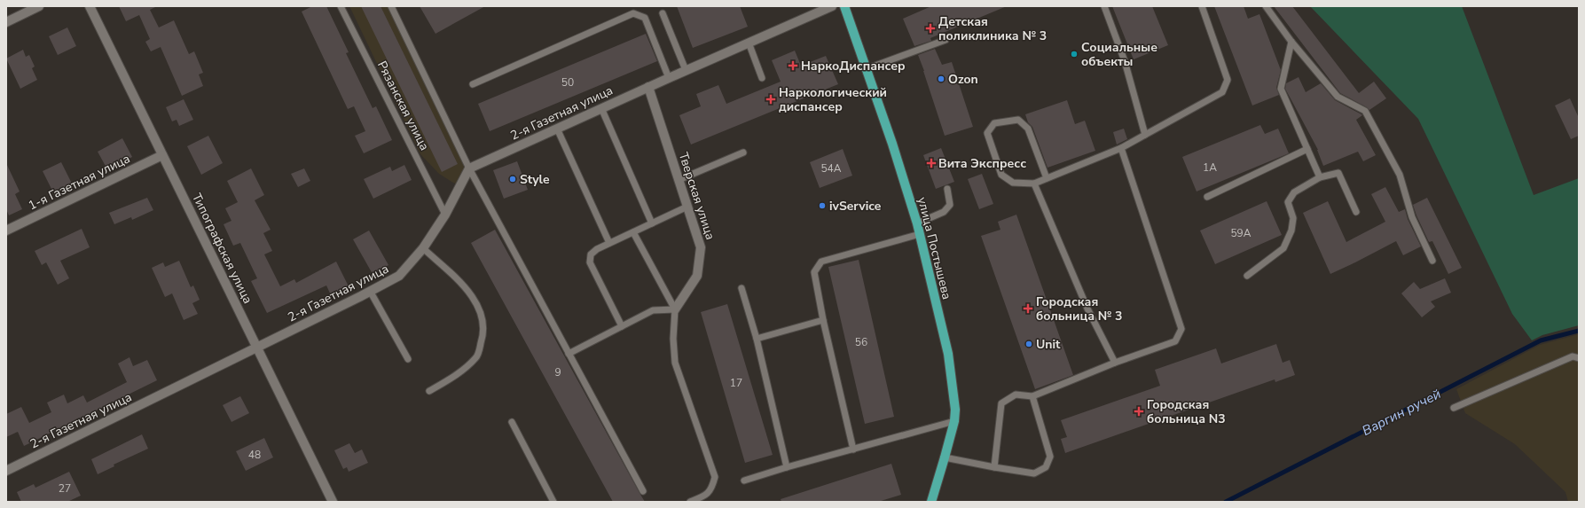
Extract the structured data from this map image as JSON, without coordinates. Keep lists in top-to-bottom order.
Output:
{
  "streets": {
    "main road": ["улица Постышева"],
    "street": [
      "2-я Газетная улица",
      "1-я Газетная улица",
      "Тверская улица",
      "Типографская улица"
    ],
    "lane": ["Рязанская улица"]
  },
  "crossings": [
    ["Рязанская улица", "2-я Газетная улица"],
    ["2-я Газетная улица", "Тверская улица"],
    ["2-я Газетная улица", "Типографская улица"],
    ["1-я Газетная улица", "Типографская улица"]
  ],
  "water": ["Варгин ручей"],
  "places": {
    "health": [
      "Детская поликлиника № 3",
      "НаркоДиспансер",
      "Наркологический диспансер",
      "Вита Экспресс",
      "Городская больница № 3",
      "Городская больница N3"
    ],
    "other": [
      "Социальные объекты",
      "Ozon",
      "Style",
      "ivService",
      "Unit"
    ]
  },
  "house_numbers": [
    "50",
    "1А",
    "54А",
    "59А",
    "56",
    "9",
    "17",
    "48",
    "27"
  ]
}
